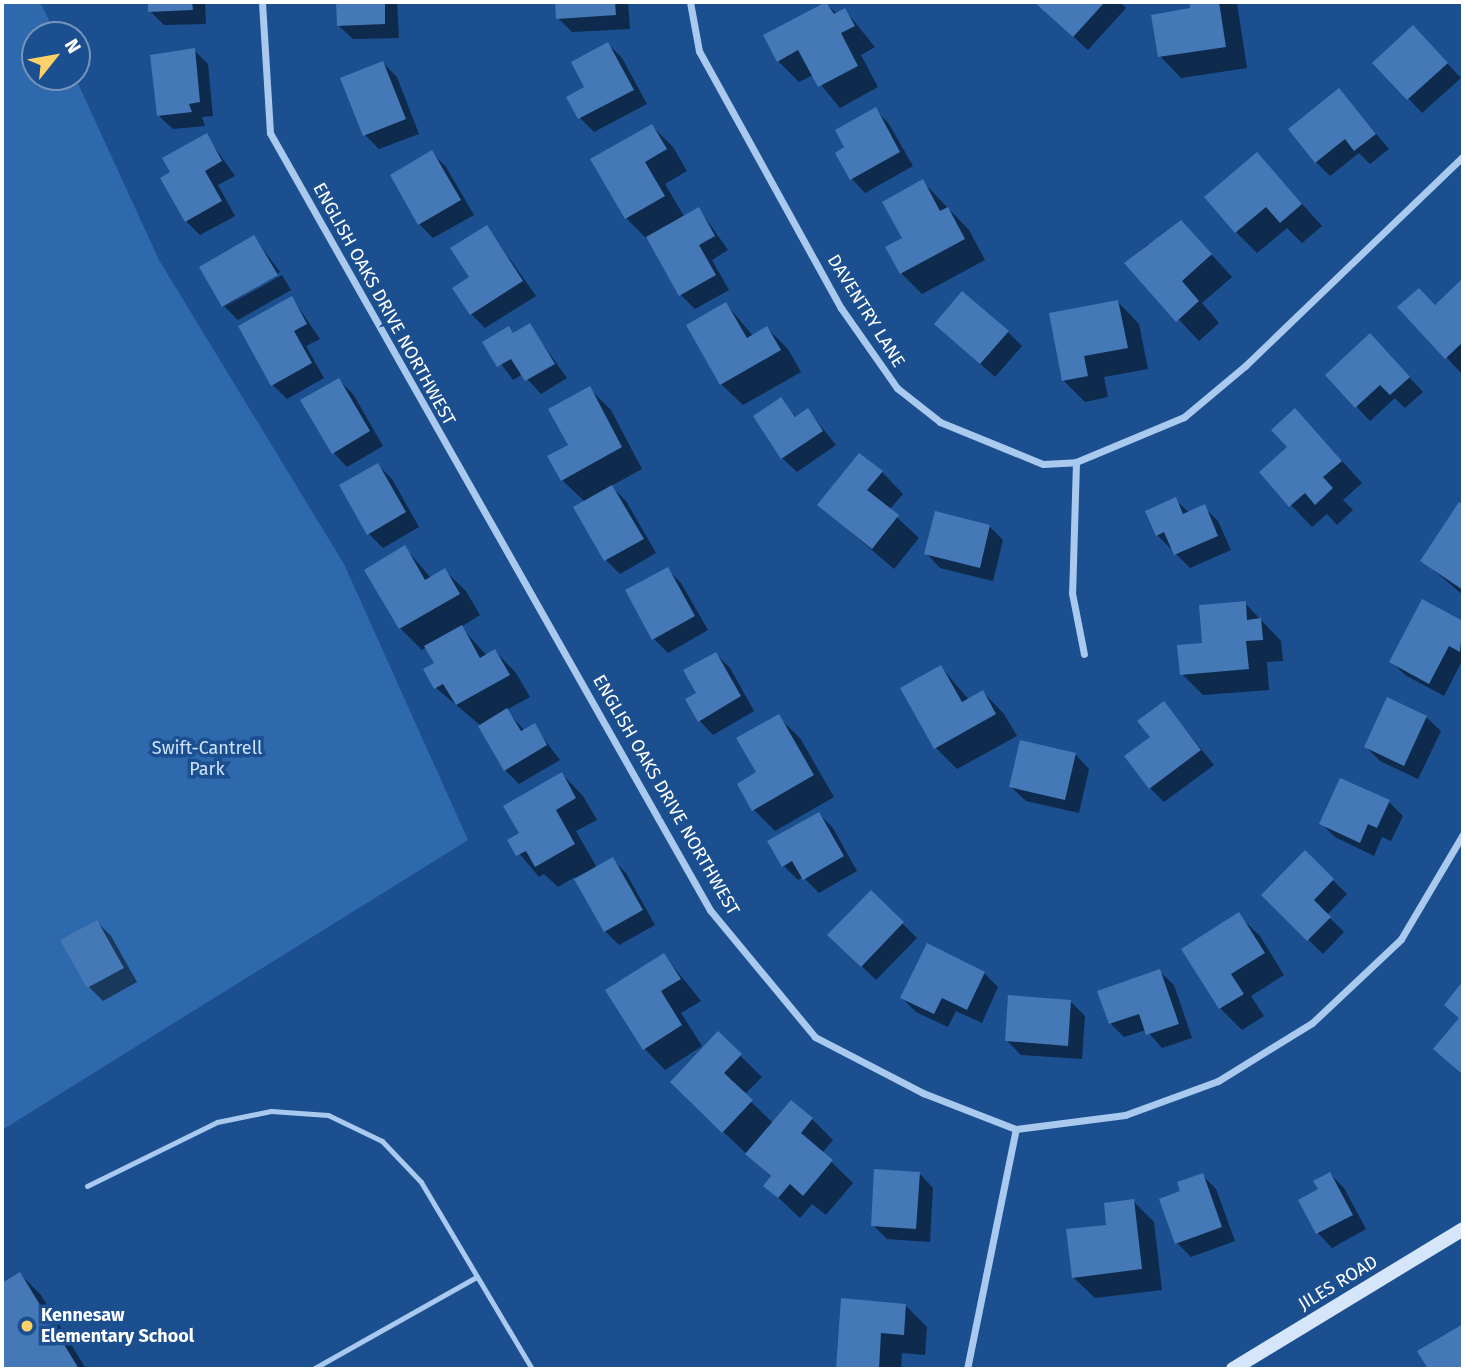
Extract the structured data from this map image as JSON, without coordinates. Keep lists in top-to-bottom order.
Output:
{
  "streets": {
    "street": ["ENGLISH OAKS DRIVE NORTHWEST", "DAVENTRY LANE", "JILES ROAD"]
  },
  "parks": ["Swift-Cantrell Park"],
  "places": ["Kennesaw Elementary School"],
  "north": "top right"
}
